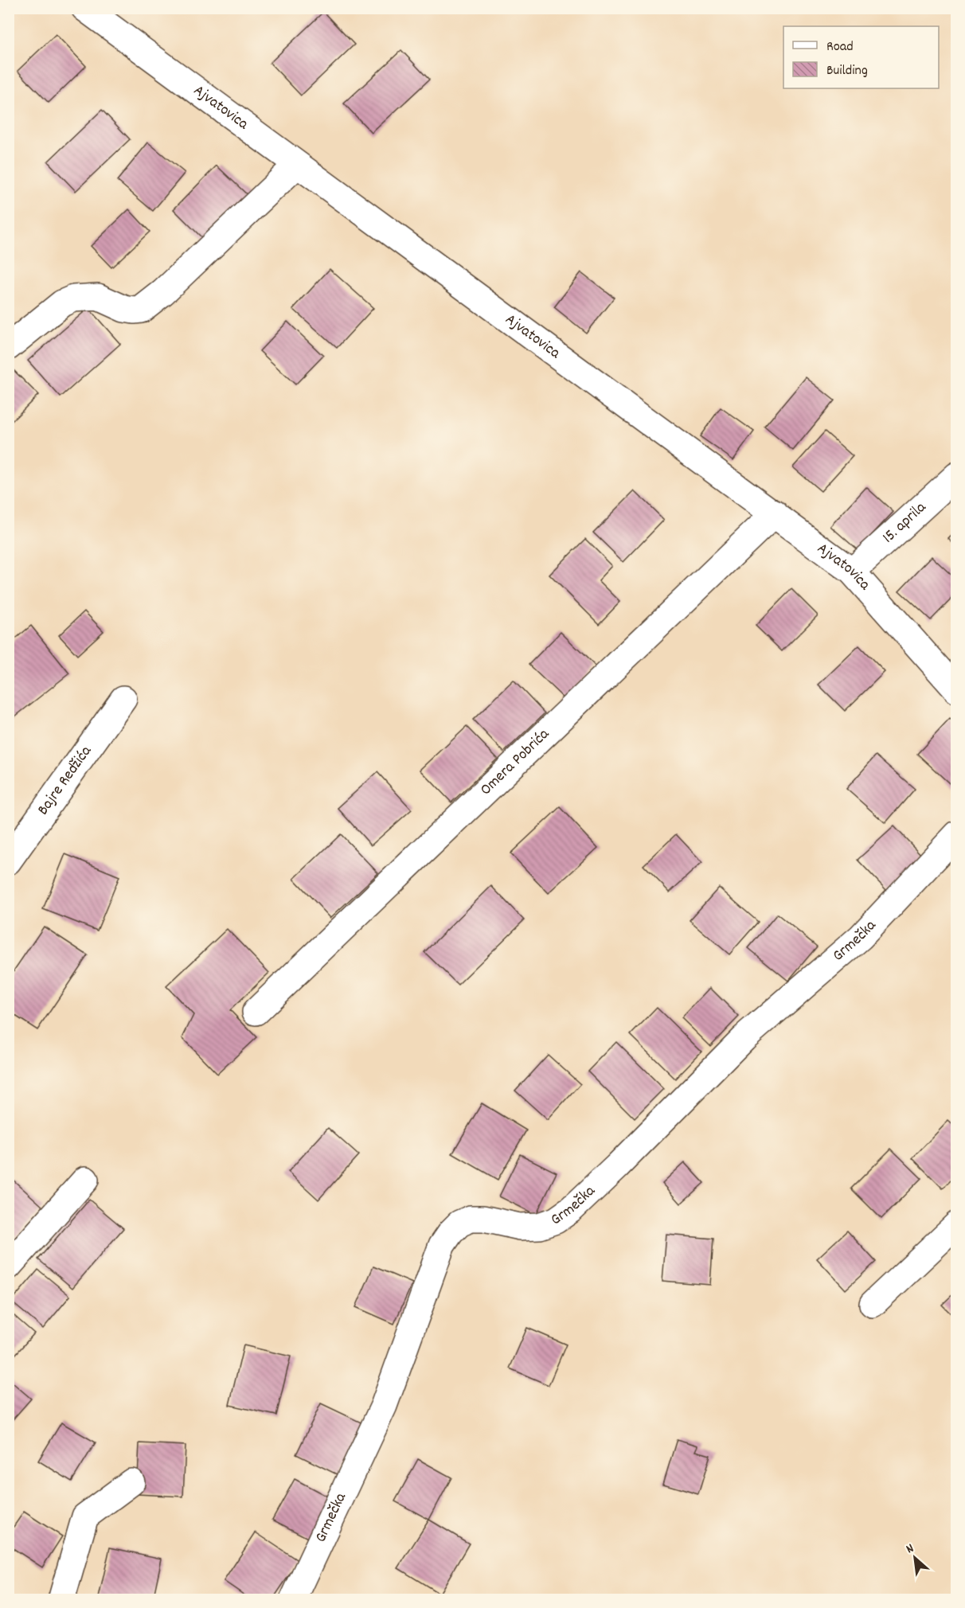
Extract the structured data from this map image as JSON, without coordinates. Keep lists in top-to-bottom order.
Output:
{
  "streets": {
    "street": [
      "Ajvatovica",
      "15. aprila",
      "Omera Pobrića",
      "Bajre Redžića",
      "Grmečka"
    ]
  },
  "crossings": [
    ["Ajvatovica", "15. aprila"],
    ["Ajvatovica", "Omera Pobrića"]
  ],
  "legend": ["Road", "Building"],
  "north": "top left"
}
